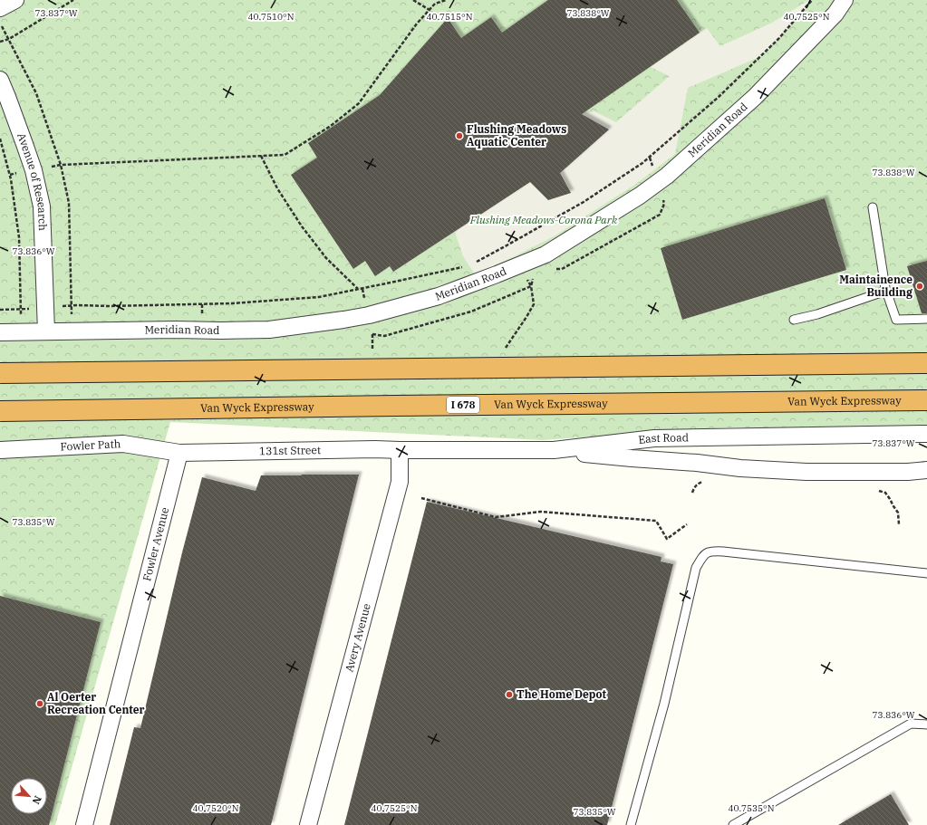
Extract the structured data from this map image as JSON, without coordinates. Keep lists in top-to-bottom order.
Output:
{
  "streets": {
    "highway": ["Van Wyck Expressway", "I 678"],
    "street": [
      "Meridian Road",
      "Avenue of Research",
      "East Road",
      "Fowler Path",
      "131st Street",
      "Fowler Avenue",
      "Avery Avenue"
    ]
  },
  "crossings": [
    ["Meridian Road", "Avenue of Research"],
    ["East Road", "131st Street"],
    ["East Road", "Avery Avenue"],
    ["Fowler Path", "131st Street"],
    ["Fowler Path", "Fowler Avenue"],
    ["131st Street", "Fowler Avenue"],
    ["131st Street", "Avery Avenue"]
  ],
  "parks": ["Flushing Meadows-Corona Park"],
  "places": [
    "Flushing Meadows Aquatic Center",
    "Maintainence Building",
    "The Home Depot",
    "Al Oerter Recreation Center"
  ],
  "north": "bottom right",
  "coordinates": [
    "73.837°W",
    "73.838°W",
    "40.7510°N",
    "40.7515°N",
    "40.7525°N",
    "73.836°W",
    "73.835°W",
    "40.7520°N",
    "40.7535°N"
  ]
}
